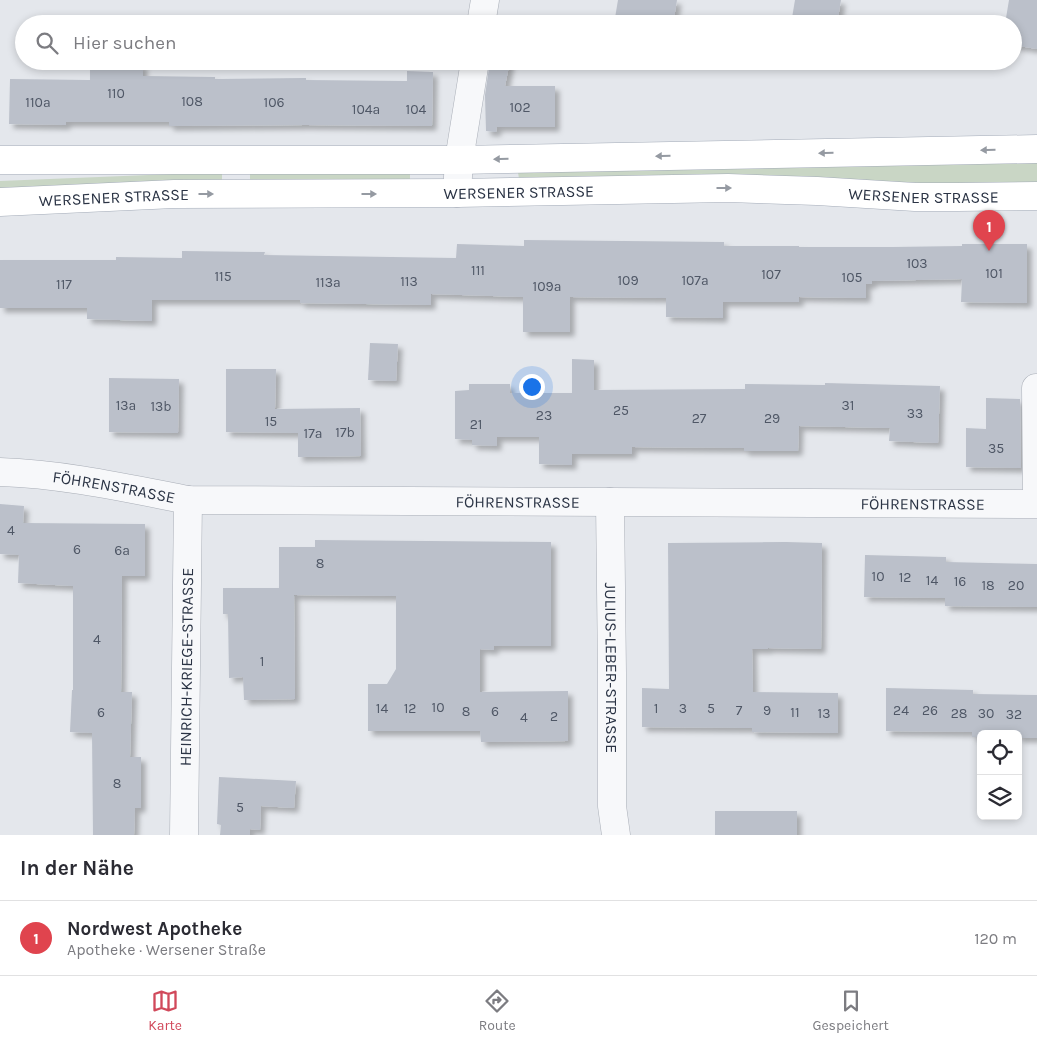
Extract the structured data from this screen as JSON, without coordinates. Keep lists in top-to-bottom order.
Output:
{
  "streets": {
    "main road": ["WERSENER STRASSE"],
    "street": ["FÖHRENSTRASSE", "HEINRICH-KRIEGE-STRASSE", "JULIUS-LEBER-STRASSE"]
  },
  "crossings": [
    ["FÖHRENSTRASSE", "HEINRICH-KRIEGE-STRASSE"],
    ["FÖHRENSTRASSE", "JULIUS-LEBER-STRASSE"]
  ],
  "house_numbers": [
    "110",
    "108",
    "110a",
    "106",
    "102",
    "104a",
    "104",
    "103",
    "111",
    "101",
    "107",
    "115",
    "105",
    "109",
    "107a",
    "113",
    "113a",
    "117",
    "109a",
    "13a",
    "31",
    "13b",
    "25",
    "33",
    "23",
    "27",
    "29",
    "15",
    "21",
    "17b",
    "17a",
    "35",
    "4",
    "6",
    "6a",
    "8",
    "10",
    "12",
    "14",
    "16",
    "18",
    "20",
    "4",
    "1",
    "10",
    "14",
    "12",
    "1",
    "3",
    "5",
    "7",
    "9",
    "24",
    "26",
    "8",
    "6",
    "6",
    "11",
    "13",
    "28",
    "30",
    "32",
    "2",
    "4",
    "8",
    "5"
  ],
  "page": {
    "search": "Hier suchen",
    "pins": "1",
    "heading": "In der Nähe",
    "list": [
      {
        "mark": "1",
        "name": "Nordwest Apotheke",
        "note": "Apotheke · Wersener Straße",
        "value": "120 m"
      }
    ],
    "nav": ["Karte", "Route", "Gespeichert"]
  }
}
